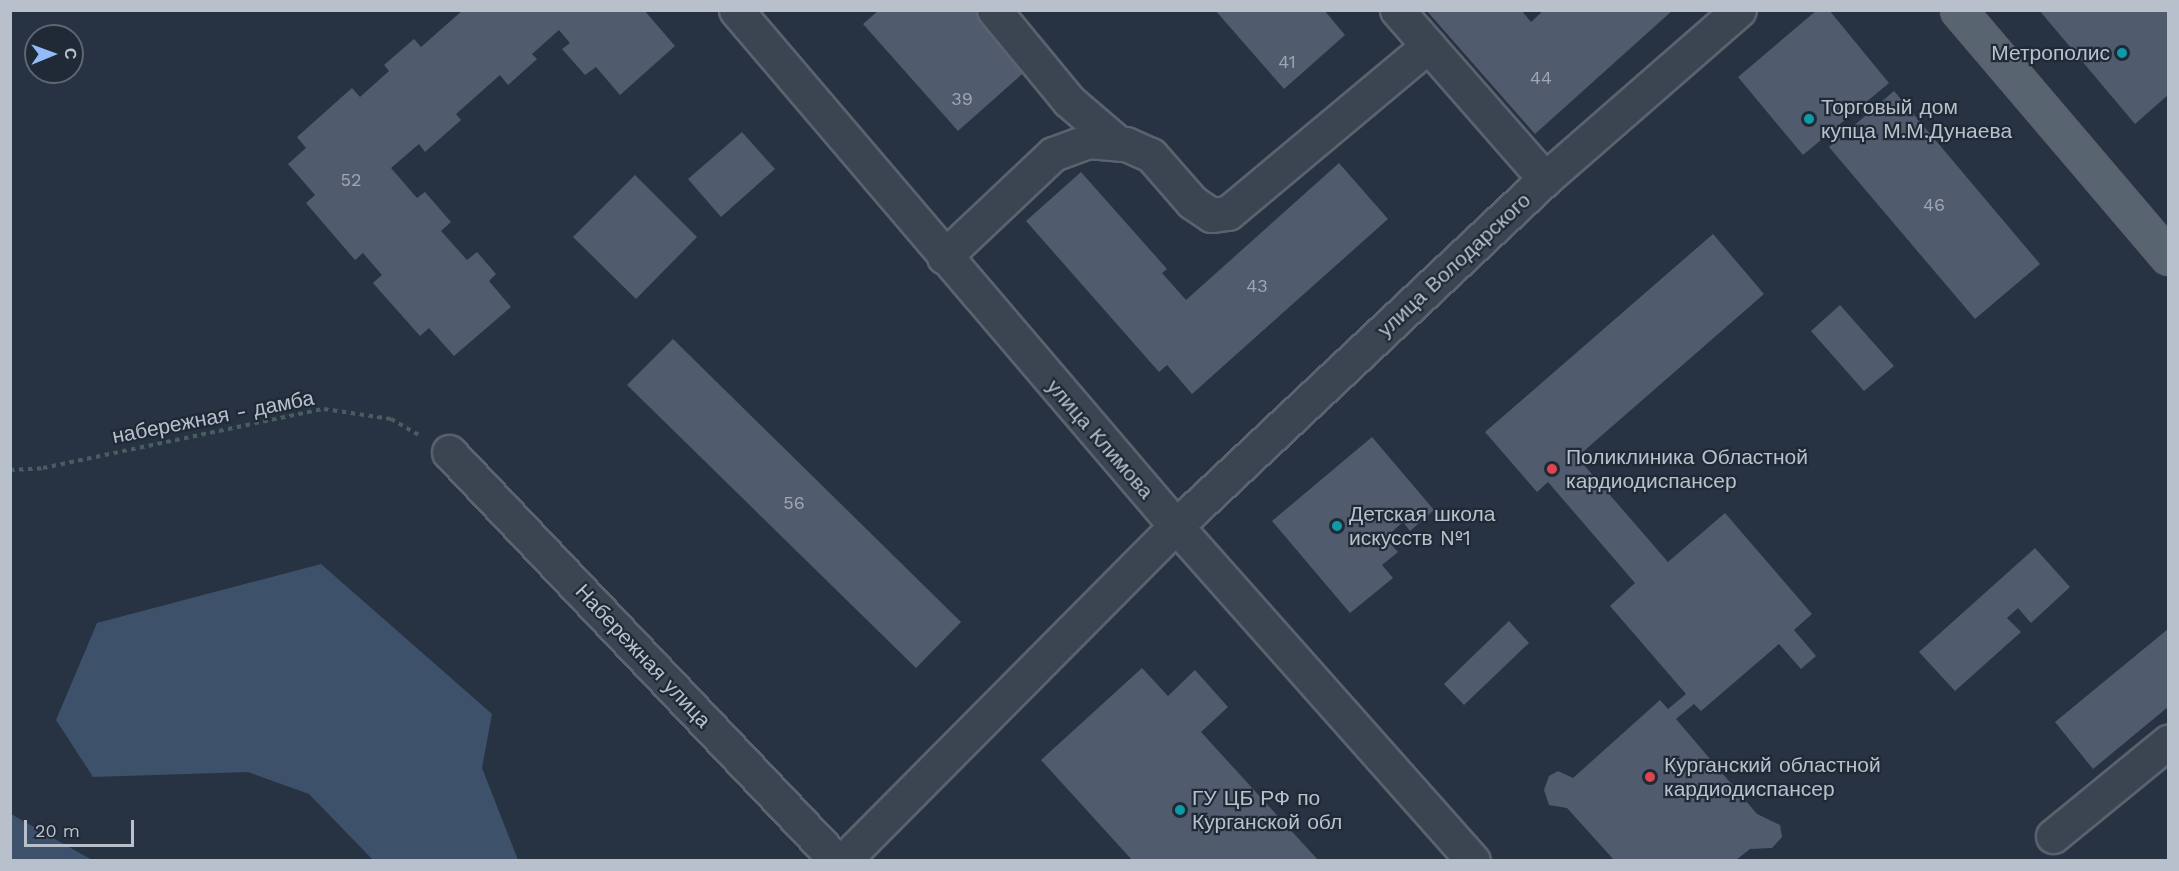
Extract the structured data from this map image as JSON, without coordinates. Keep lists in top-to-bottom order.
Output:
{
  "streets": {
    "street": ["улица Володарского", "улица Климова", "Набережная улица"],
    "path": ["набережная - дамба"]
  },
  "crossings": [
    ["улица Володарского", "улица Климова"],
    ["набережная - дамба", "Набережная улица"]
  ],
  "places": [
    "Метрополис",
    "Торговый дом купца М.М.Дунаева",
    "Поликлиника Областной кардиодиспансер",
    "Детская школа искусств №1",
    "Курганский областной кардиодиспансер",
    "ГУ ЦБ РФ по Курганской обл"
  ],
  "house_numbers": [
    "41",
    "44",
    "39",
    "52",
    "46",
    "43",
    "56"
  ],
  "scale_bar": "20 m",
  "north": "right"
}
